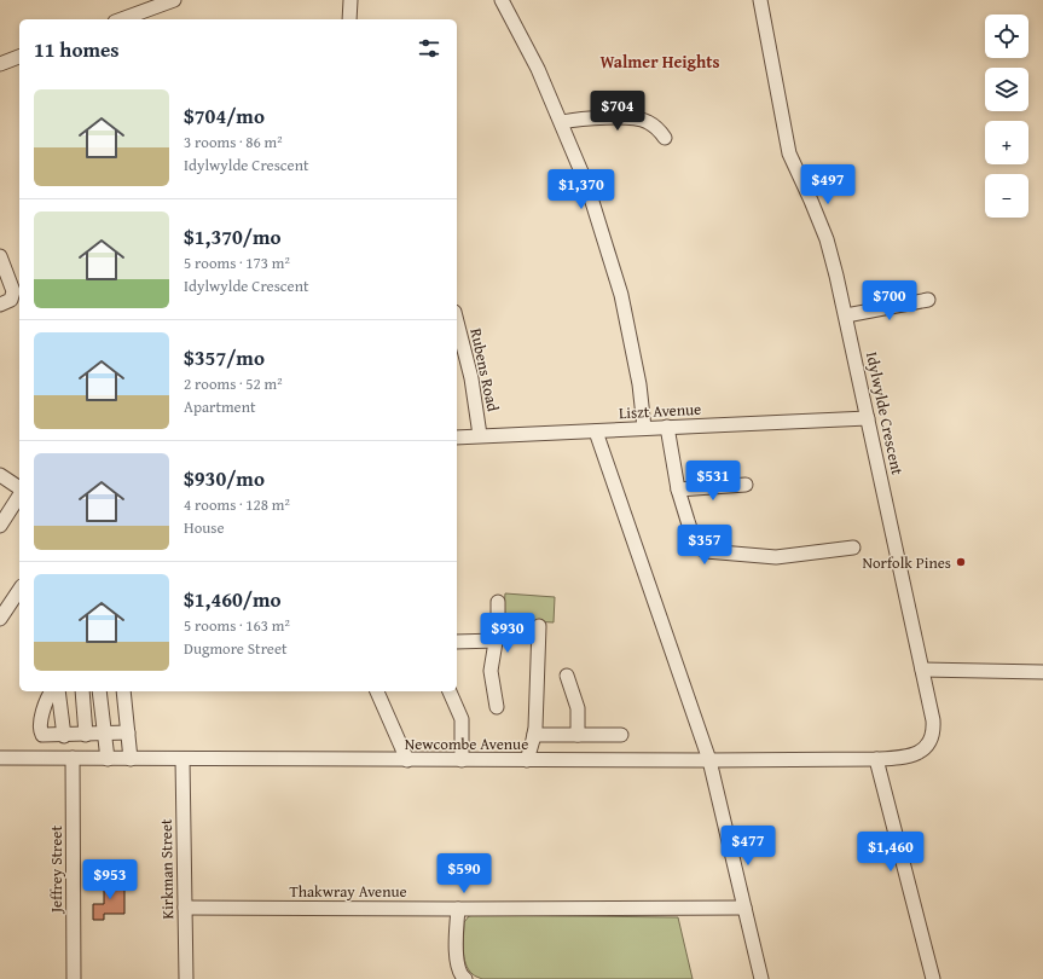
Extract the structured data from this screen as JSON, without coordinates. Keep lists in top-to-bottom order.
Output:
{
  "streets": {
    "street": [
      "Rubens Road",
      "Liszt Avenue",
      "Idylwylde Crescent",
      "Newcombe Avenue",
      "Jeffrey Street",
      "Kirkman Street",
      "Thakwray Avenue"
    ]
  },
  "crossings": [
    ["Rubens Road", "Liszt Avenue"],
    ["Liszt Avenue", "Idylwylde Crescent"],
    ["Idylwylde Crescent", "Newcombe Avenue"],
    ["Newcombe Avenue", "Jeffrey Street"],
    ["Newcombe Avenue", "Kirkman Street"],
    ["Kirkman Street", "Thakwray Avenue"]
  ],
  "districts": ["Walmer Heights"],
  "places": ["Norfolk Pines"],
  "page": {
    "map_buttons": ["+", "−"],
    "heading": "11 homes",
    "list": [
      {
        "name": "$704/mo",
        "note": "3 rooms · 86 m² · Idylwylde Crescent"
      },
      {
        "name": "$1,370/mo",
        "note": "5 rooms · 173 m² · Idylwylde Crescent"
      },
      {
        "name": "$357/mo",
        "note": "2 rooms · 52 m² · Apartment"
      },
      {
        "name": "$930/mo",
        "note": "4 rooms · 128 m² · House"
      },
      {
        "name": "$1,460/mo",
        "note": "5 rooms · 163 m² · Dugmore Street"
      }
    ],
    "price": [
      "$704",
      "$497",
      "$1,370",
      "$700",
      "$531",
      "$357",
      "$930",
      "$477",
      "$1,460",
      "$590",
      "$953"
    ]
  }
}
